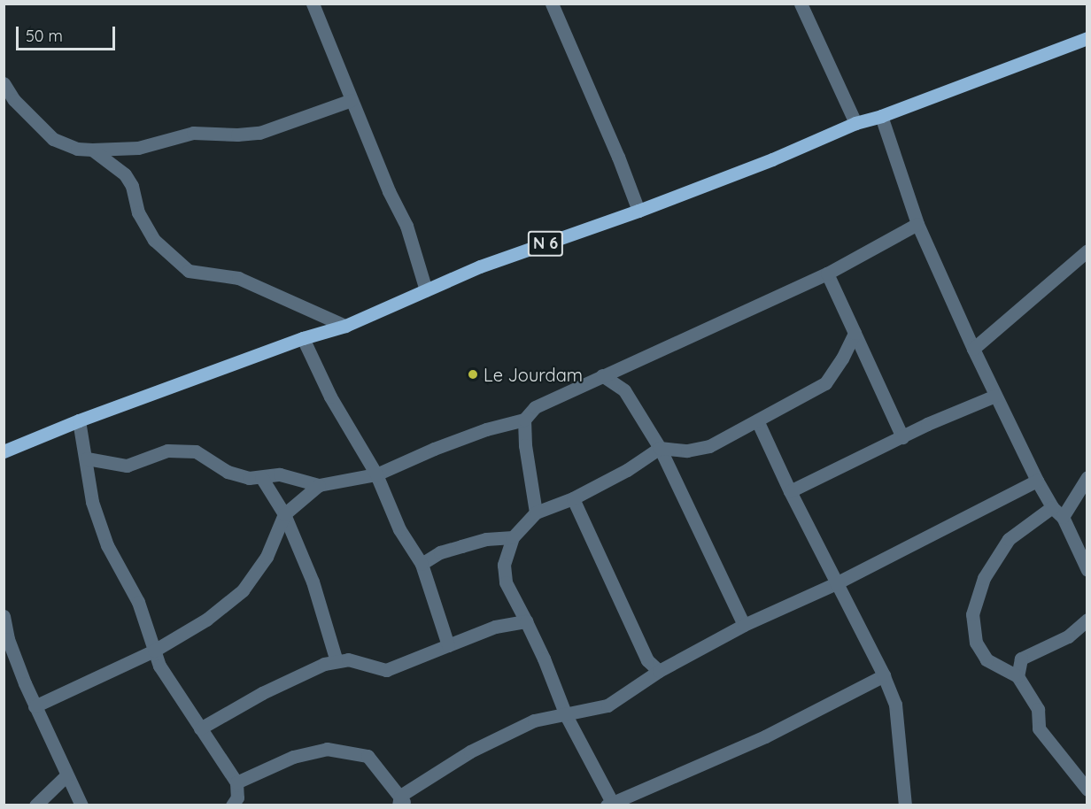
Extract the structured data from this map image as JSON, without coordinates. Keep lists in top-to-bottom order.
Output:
{
  "streets": {
    "main road": ["N 6"]
  },
  "places": ["Le Jourdam"],
  "scale_bar": "50 m"
}
